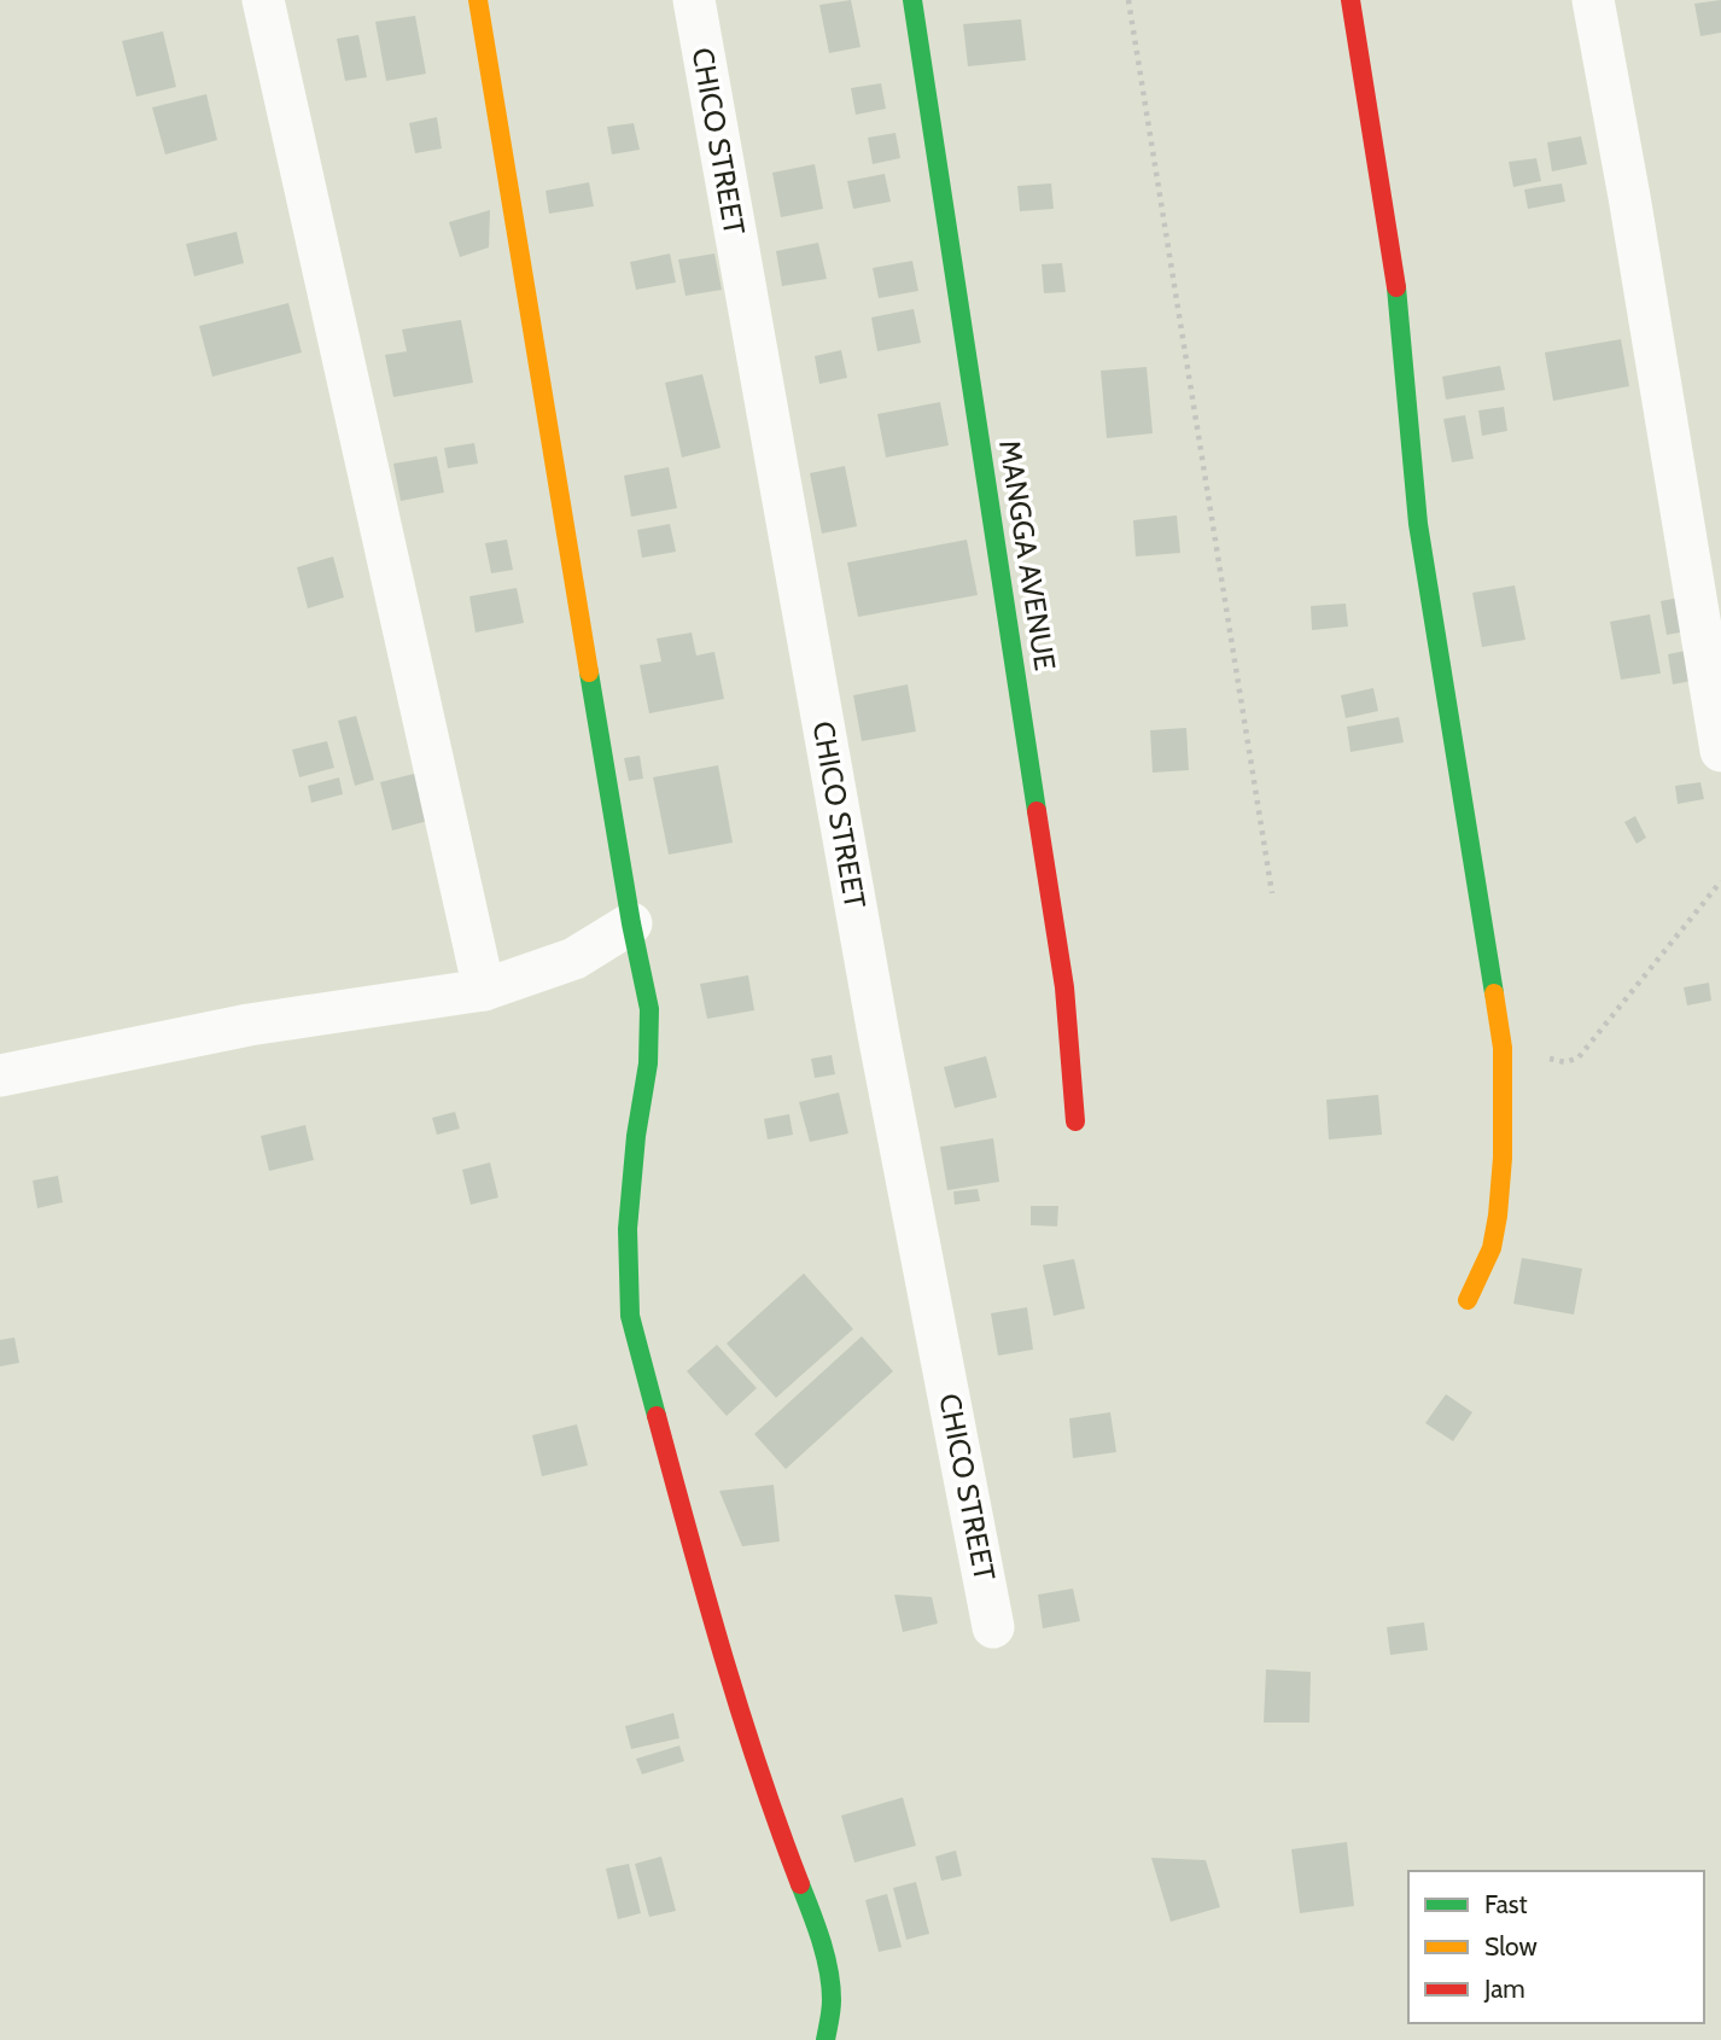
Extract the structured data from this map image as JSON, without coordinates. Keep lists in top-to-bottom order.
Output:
{
  "streets": {
    "street": ["CHICO STREET", "MANGGA AVENUE"]
  },
  "legend": ["Fast", "Slow", "Jam"]
}
